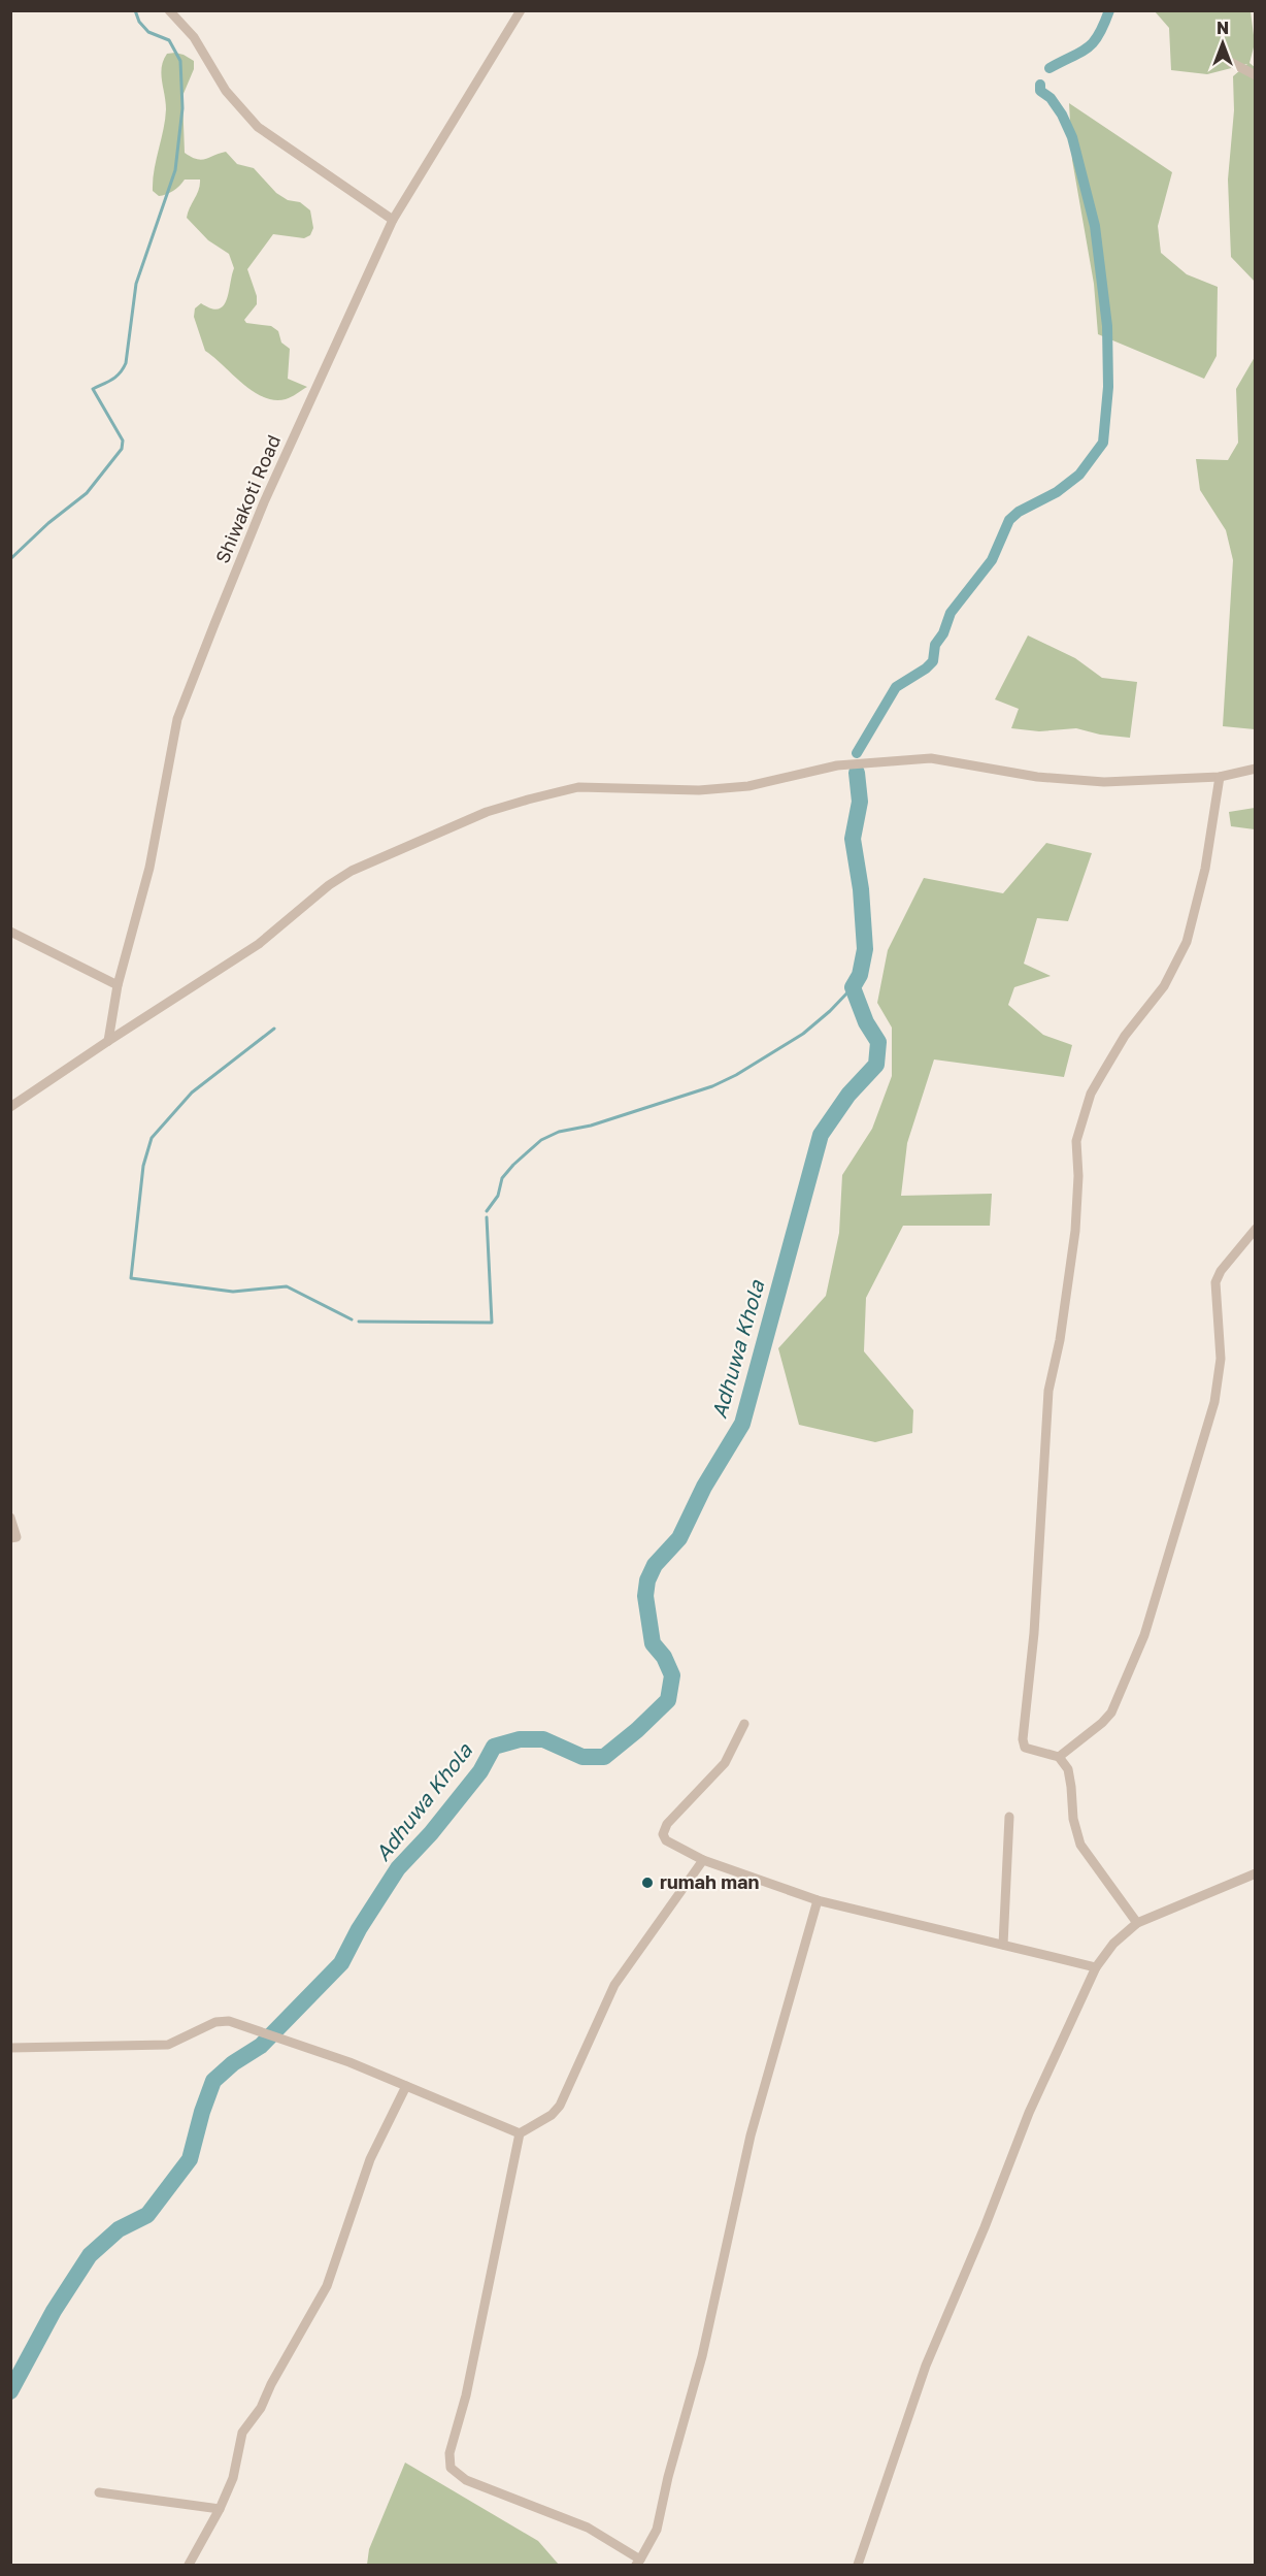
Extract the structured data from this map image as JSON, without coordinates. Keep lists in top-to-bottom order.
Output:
{
  "streets": {
    "street": ["Shiwakoti Road"]
  },
  "water": ["Adhuwa Khola"],
  "places": ["rumah man"],
  "north": "top"
}
